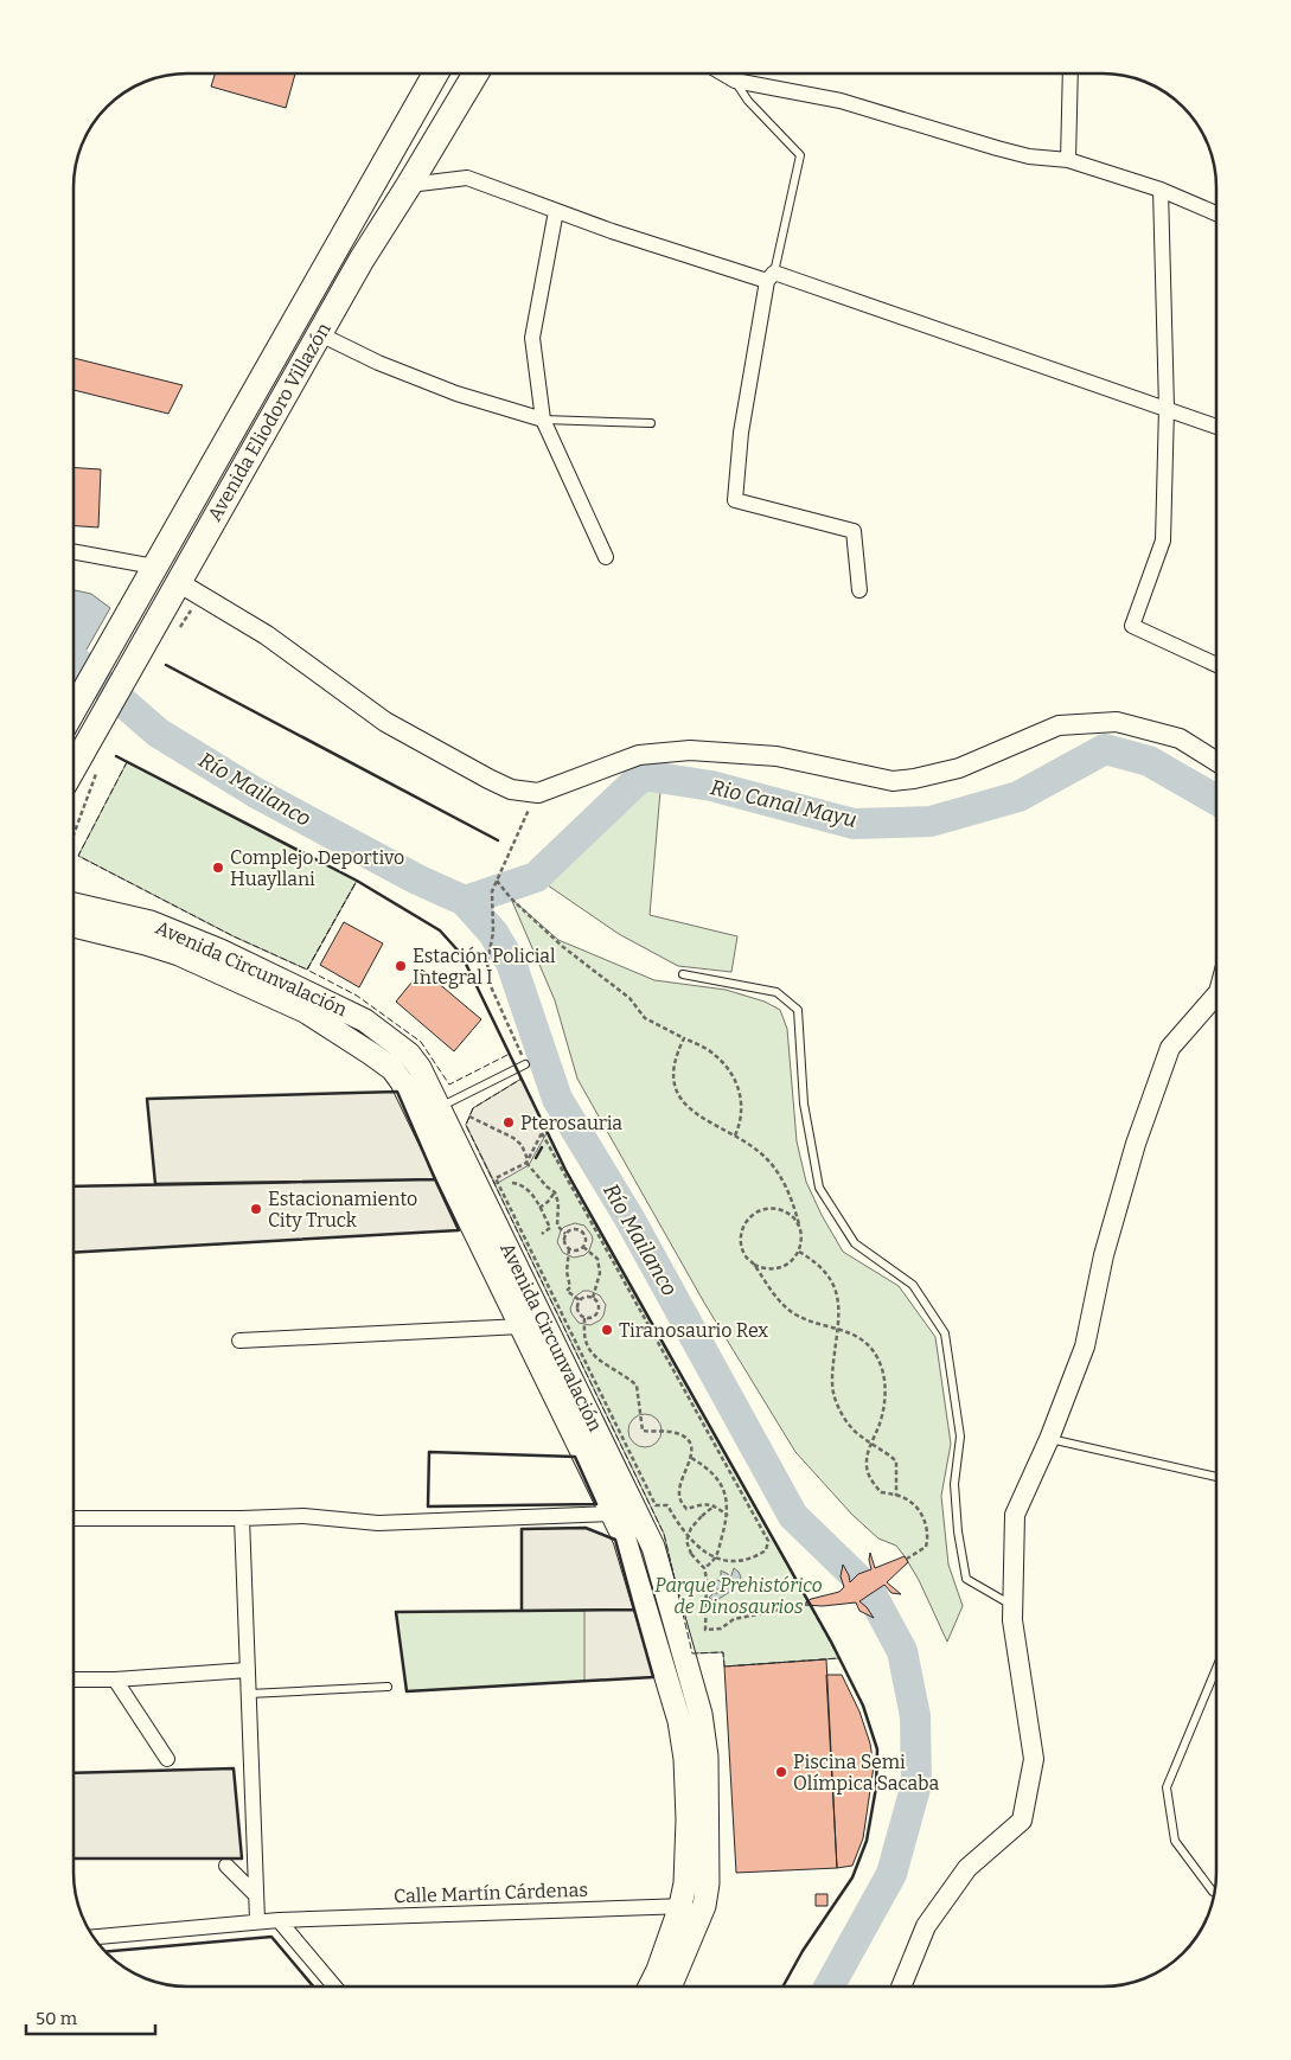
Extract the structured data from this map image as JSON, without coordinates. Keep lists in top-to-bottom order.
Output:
{
  "streets": {
    "highway": ["Avenida Eliodoro Villazón"],
    "main road": ["Avenida Circunvalación"],
    "street": ["Calle Martín Cárdenas"]
  },
  "crossings": [
    ["Avenida Circunvalación", "Calle Martín Cárdenas"]
  ],
  "water": ["Río Mailanco", "Rio Canal Mayu"],
  "parks": ["Parque Prehistórico de Dinosaurios"],
  "places": [
    "Complejo Deportivo Huayllani",
    "Estación Policial Integral I",
    "Pterosauria",
    "Estacionamiento City Truck",
    "Tiranosaurio Rex",
    "Piscina Semi Olímpica Sacaba"
  ],
  "scale_bar": "50 m"
}
